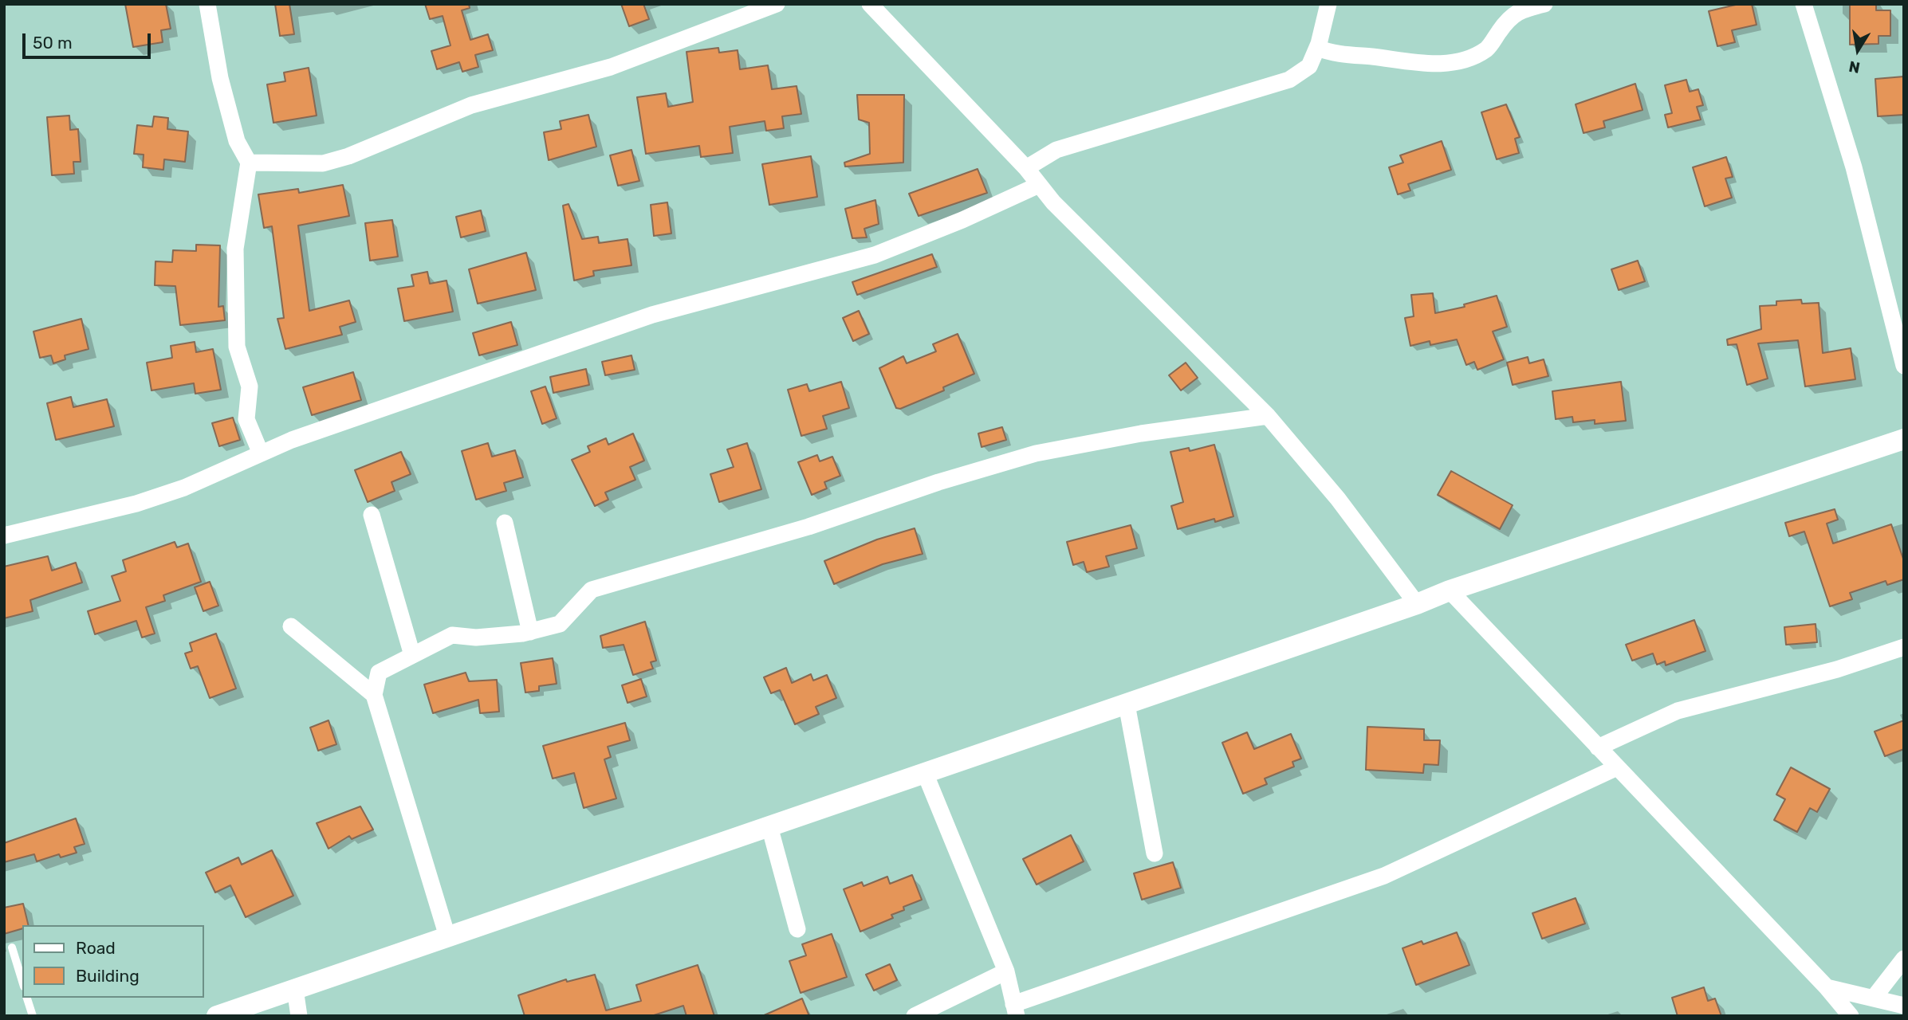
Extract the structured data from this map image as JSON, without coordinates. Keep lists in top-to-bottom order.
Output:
{
  "legend": ["Road", "Building"],
  "scale_bar": "50 m",
  "north": "bottom"
}
